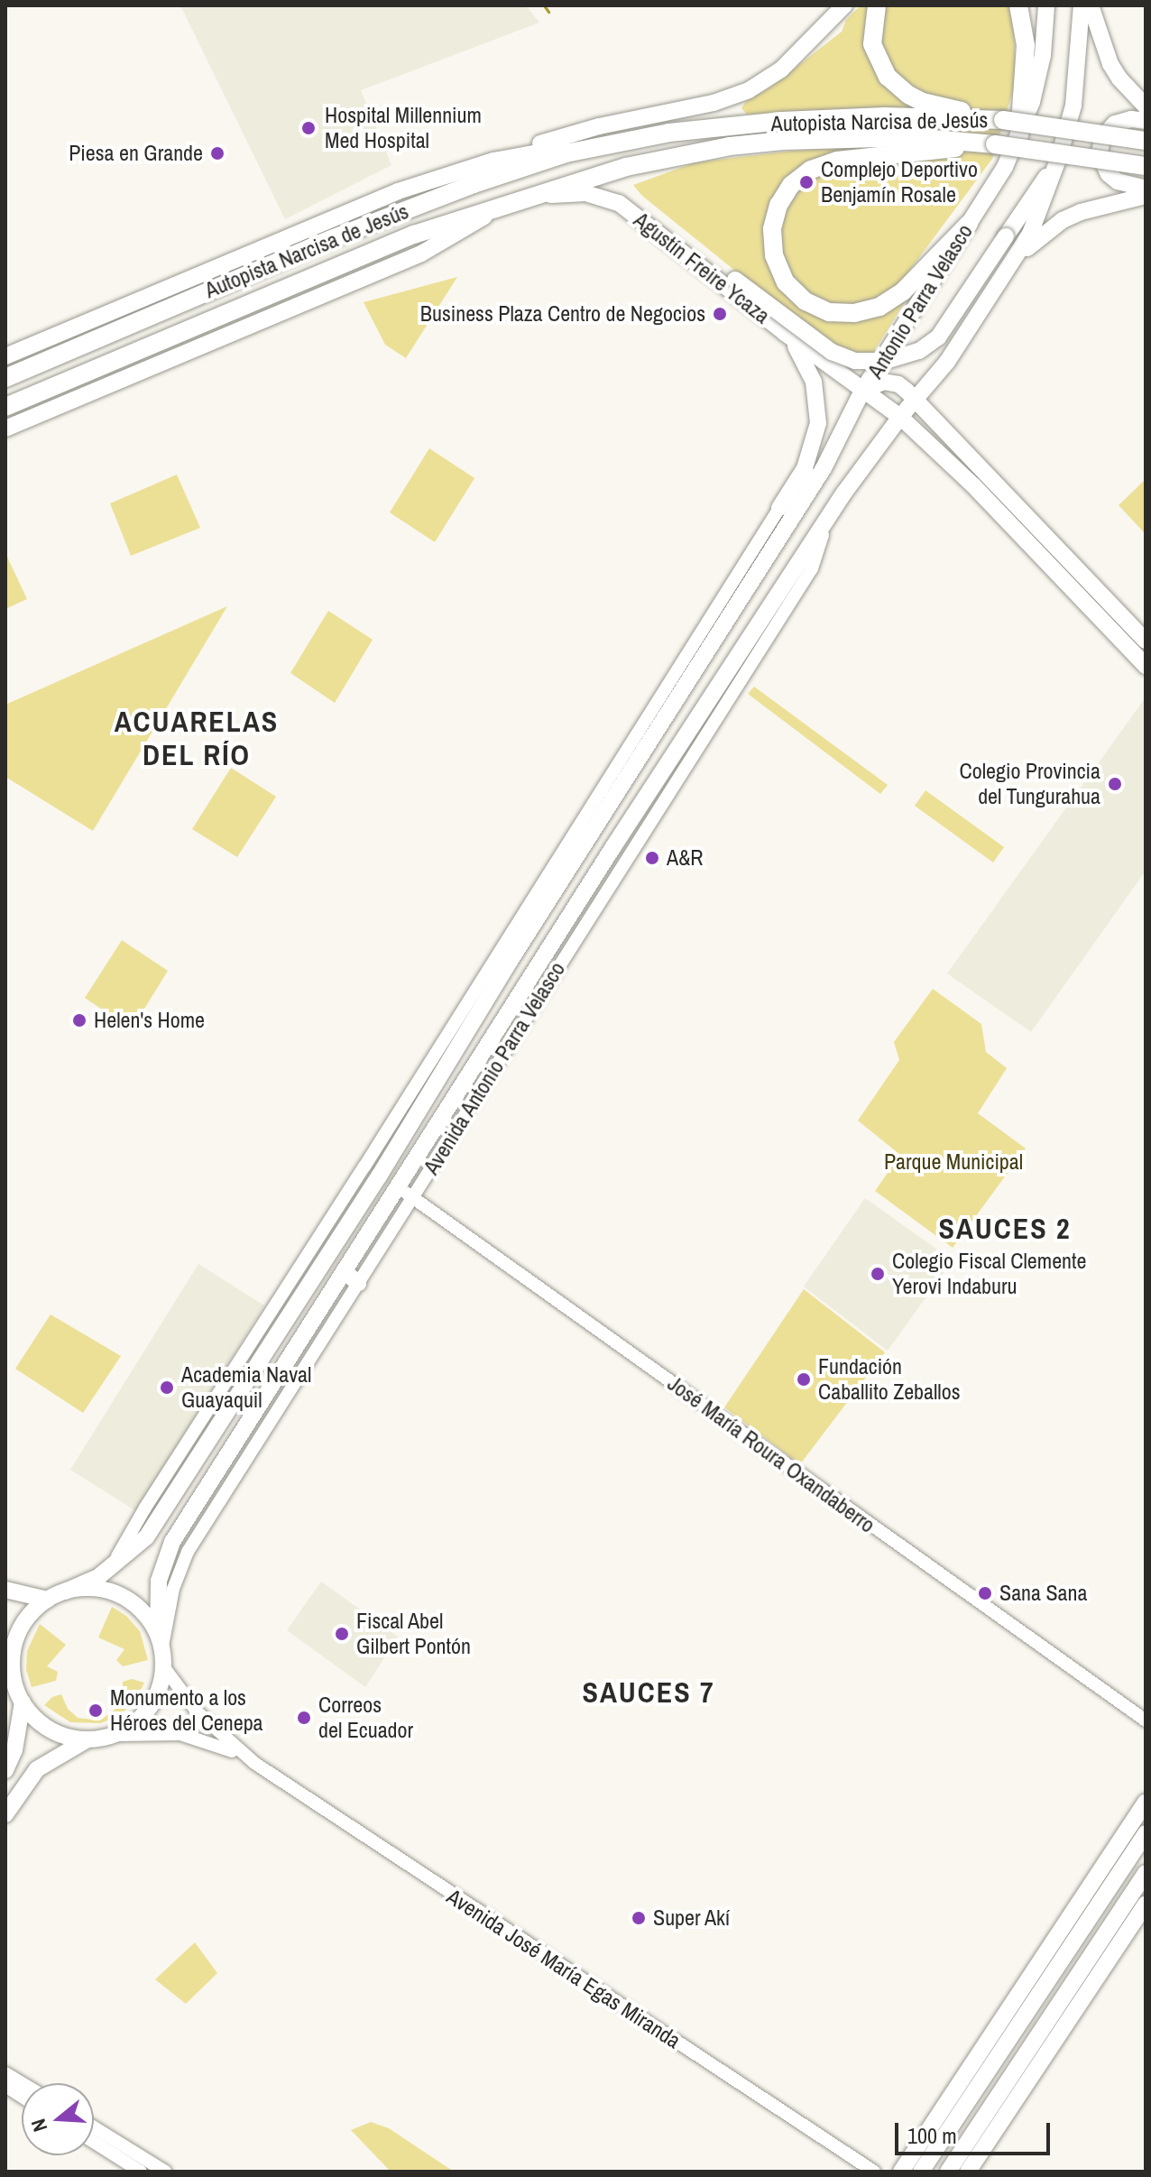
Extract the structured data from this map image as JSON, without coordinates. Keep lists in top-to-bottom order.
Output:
{
  "streets": {
    "highway": ["Autopista Narcisa de Jesús"],
    "main road": ["Agustín Freire Ycaza", "Antonio Parra Velasco", "Avenida Antonio Parra Velasco"],
    "street": ["José María Roura Oxandaberro", "Avenida José María Egas Miranda"]
  },
  "crossings": [
    ["Autopista Narcisa de Jesús", "Agustín Freire Ycaza"],
    ["Agustín Freire Ycaza", "Antonio Parra Velasco"],
    ["Agustín Freire Ycaza", "Avenida Antonio Parra Velasco"],
    ["Antonio Parra Velasco", "Avenida Antonio Parra Velasco"],
    ["Avenida Antonio Parra Velasco", "José María Roura Oxandaberro"],
    ["Avenida Antonio Parra Velasco", "Avenida José María Egas Miranda"]
  ],
  "districts": ["ACUARELAS DEL RÍO", "SAUCES 2", "SAUCES 7"],
  "parks": ["Parque Municipal"],
  "places": [
    "Hospital Millennium Med Hospital",
    "Piesa en Grande",
    "Complejo Deportivo Benjamín Rosale",
    "Business Plaza Centro de Negocios",
    "Colegio Provincia del Tungurahua",
    "A&R",
    "Helen's Home",
    "Colegio Fiscal Clemente Yerovi Indaburu",
    "Fundación Caballito Zeballos",
    "Academia Naval Guayaquil",
    "Sana Sana",
    "Fiscal Abel Gilbert Pontón",
    "Monumento a los Héroes del Cenepa",
    "Correos del Ecuador",
    "Super Akí"
  ],
  "scale_bar": "100 m",
  "north": "left"
}
